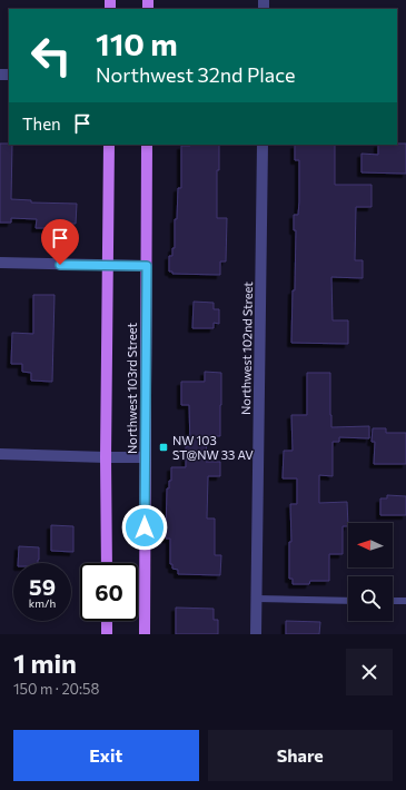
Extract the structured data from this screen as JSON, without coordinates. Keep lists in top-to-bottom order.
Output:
{
  "streets": {
    "main road": ["Northwest 103rd Street"],
    "street": ["Northwest 102nd Street"]
  },
  "places": {
    "transit": ["NW 103 ST@NW 33 AV"]
  },
  "north": "left",
  "page": {
    "turn": ["110 m", "Northwest 32nd Place"],
    "then": "Then",
    "speed": "59 km/h",
    "limit": "60",
    "heading": ["1 min", "150 m · 20:58"],
    "buttons": ["Exit", "Share"]
  }
}
